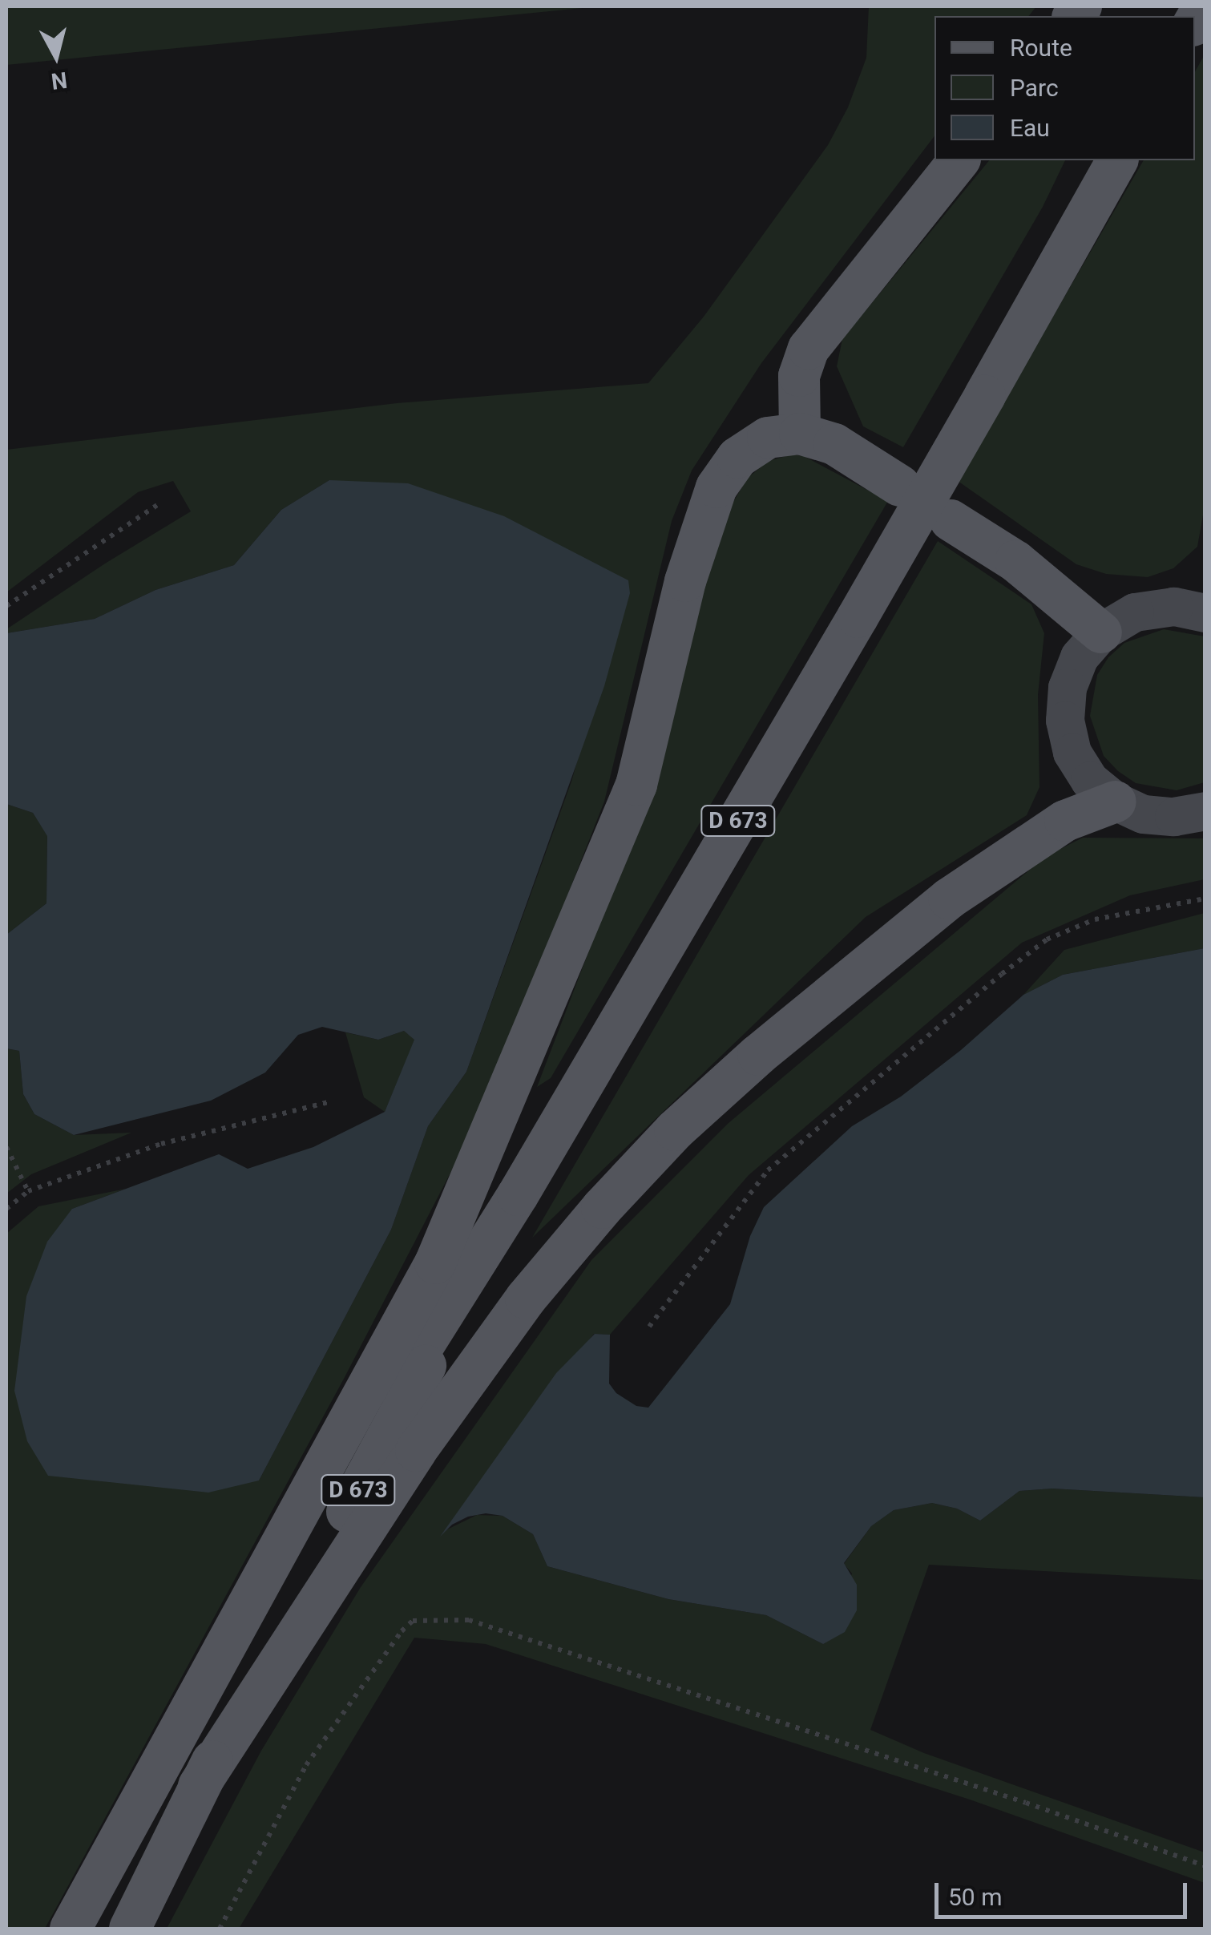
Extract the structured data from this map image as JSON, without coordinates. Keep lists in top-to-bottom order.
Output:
{
  "streets": {
    "main road": ["D 673"]
  },
  "legend": ["Route", "Parc", "Eau"],
  "scale_bar": "50 m",
  "north": "bottom"
}
